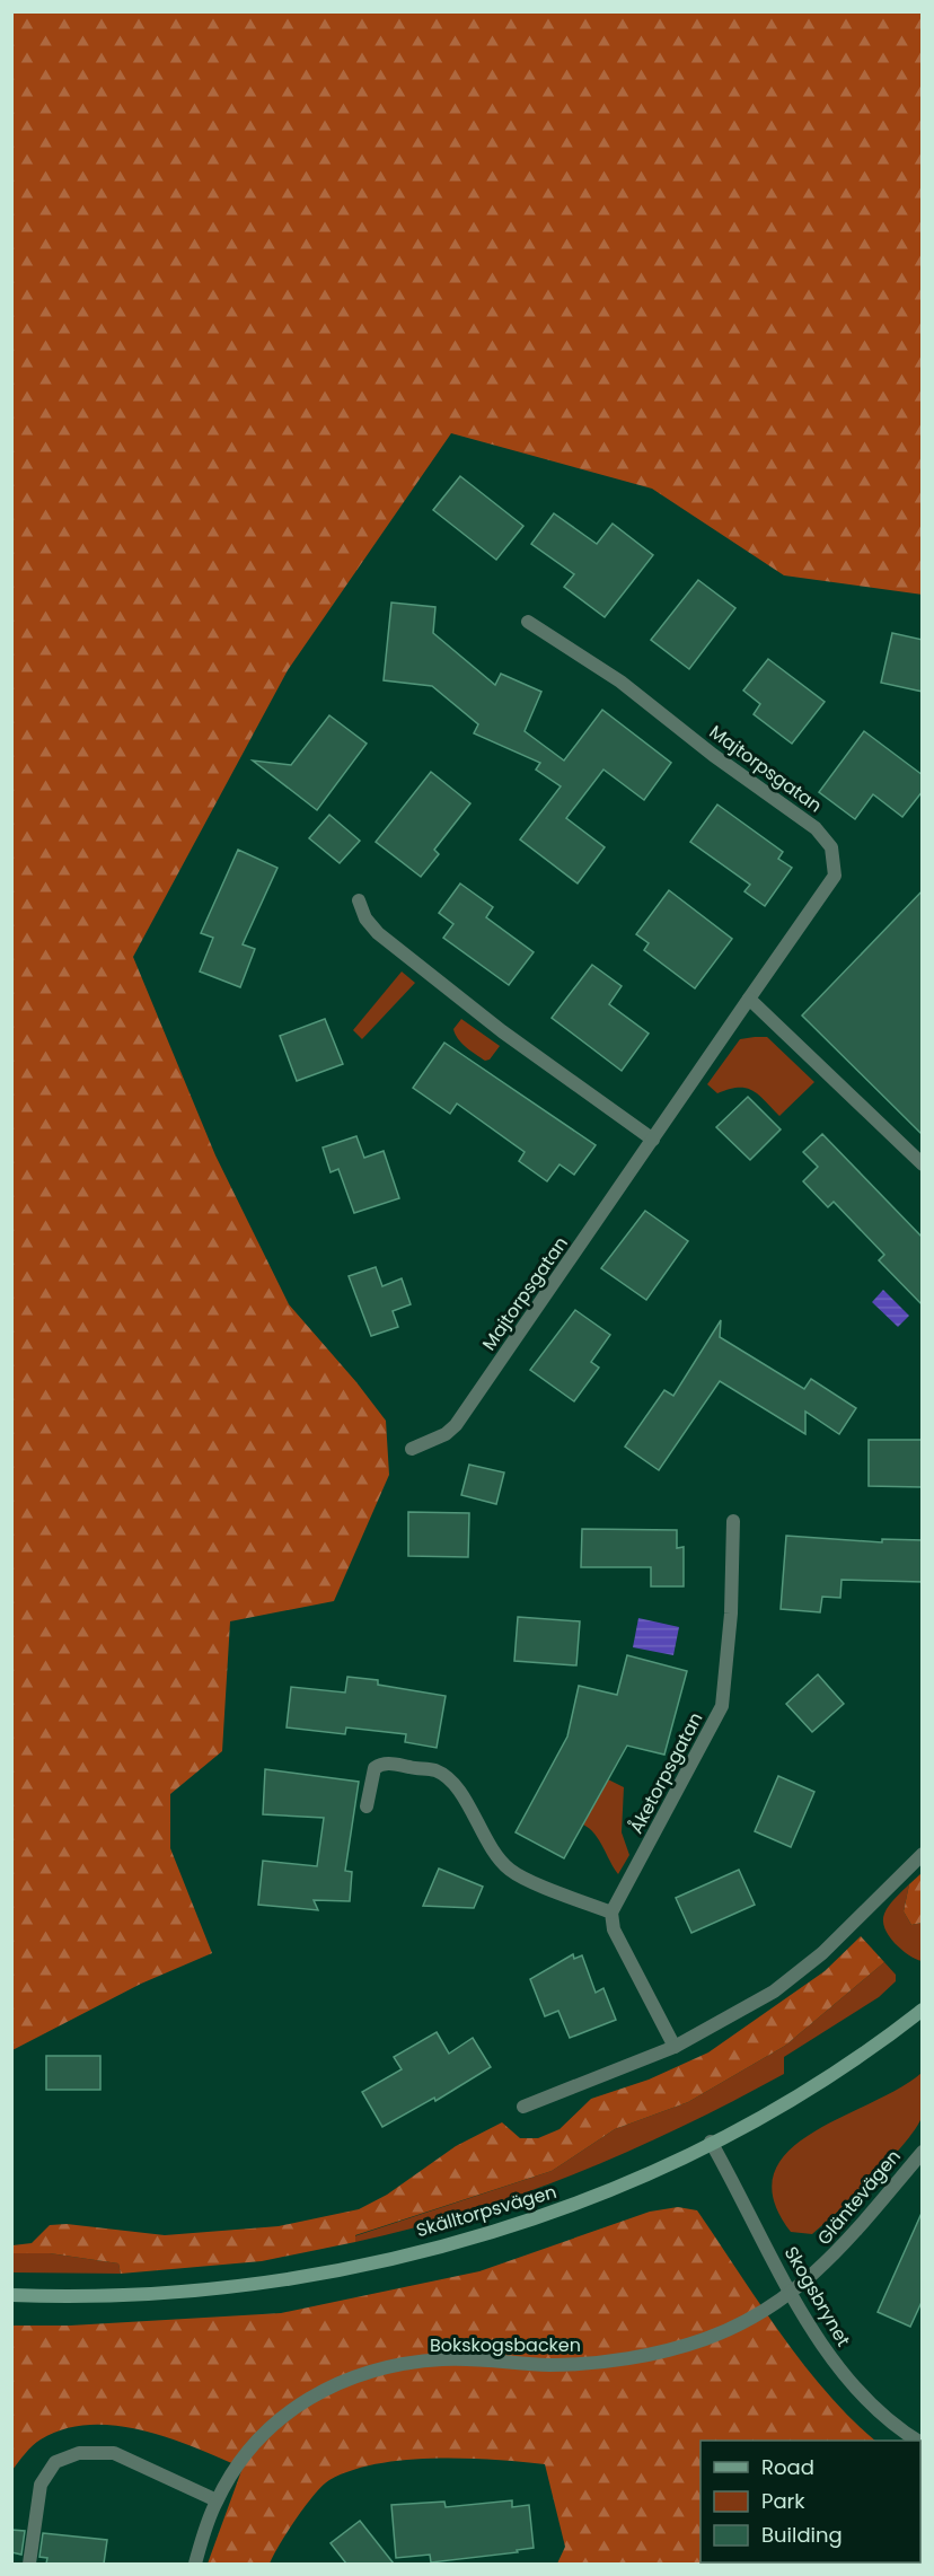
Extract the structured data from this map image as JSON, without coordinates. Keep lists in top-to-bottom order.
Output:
{
  "streets": {
    "street": [
      "Majtorpsgatan",
      "Åketorpsgatan",
      "Gläntevägen",
      "Skälltorpsvägen",
      "Skogsbrynet",
      "Bokskogsbacken"
    ]
  },
  "crossings": [
    ["Gläntevägen", "Skogsbrynet"],
    ["Gläntevägen", "Bokskogsbacken"],
    ["Skälltorpsvägen", "Skogsbrynet"],
    ["Skogsbrynet", "Bokskogsbacken"]
  ],
  "legend": ["Road", "Park", "Building"]
}
